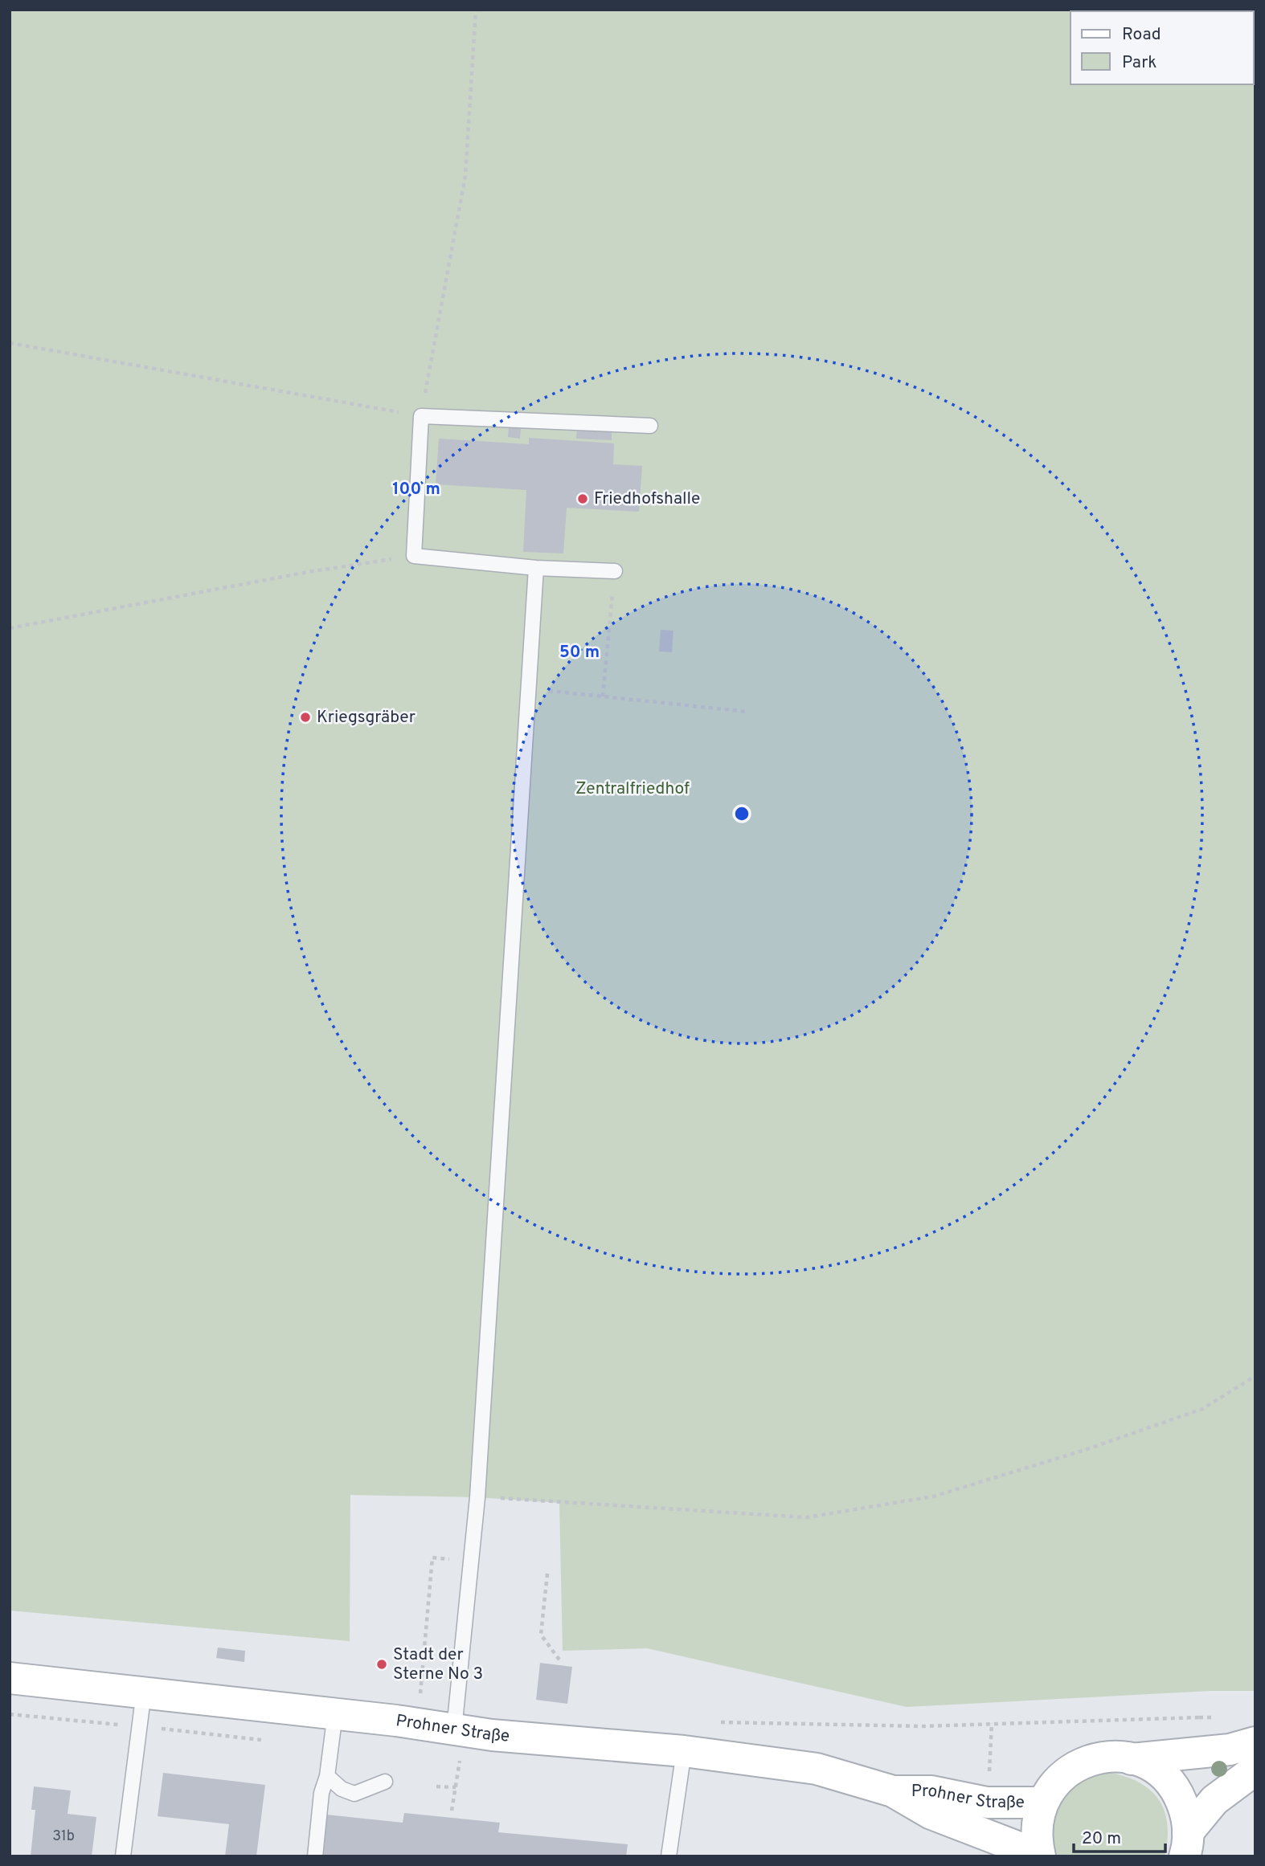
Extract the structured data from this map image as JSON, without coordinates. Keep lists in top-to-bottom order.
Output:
{
  "streets": {
    "main road": ["Prohner Straße"]
  },
  "parks": ["Zentralfriedhof"],
  "places": ["Friedhofshalle", "Kriegsgräber", "Stadt der Sterne No 3"],
  "house_numbers": ["31b"],
  "legend": ["Road", "Park"],
  "scale_bar": "20 m",
  "rings": ["100 m", "50 m"]
}
